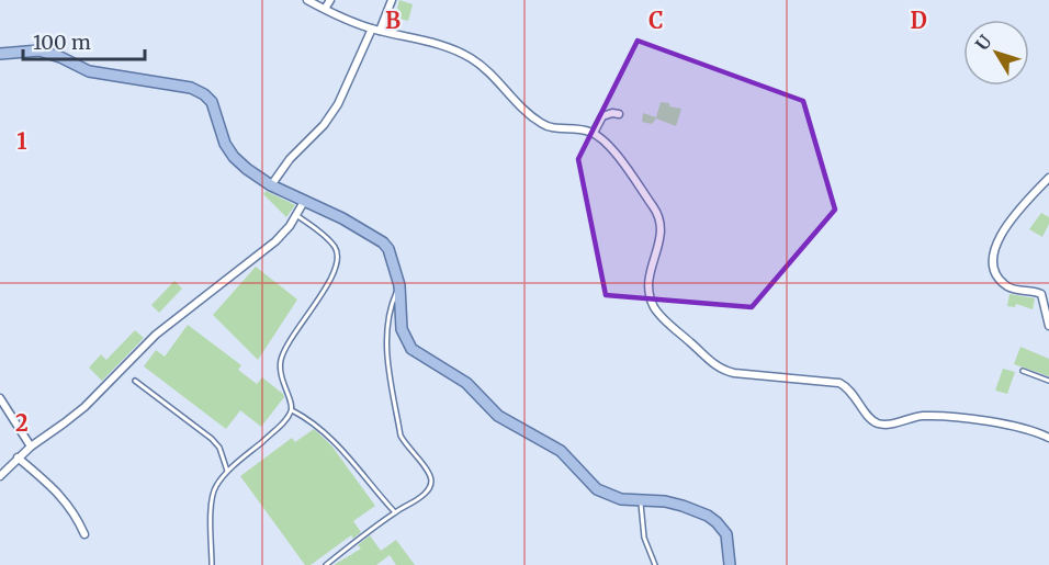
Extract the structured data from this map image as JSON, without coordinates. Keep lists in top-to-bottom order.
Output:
{
  "scale_bar": "100 m",
  "north": "top left",
  "grid": {
    "columns": ["B", "C", "D"],
    "rows": ["1", "2"]
  }
}
